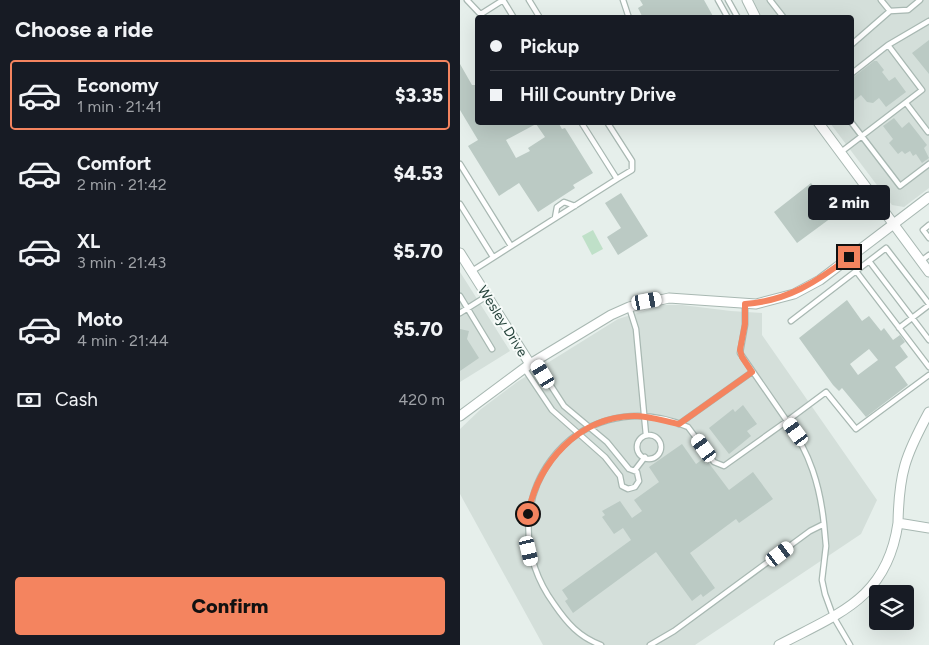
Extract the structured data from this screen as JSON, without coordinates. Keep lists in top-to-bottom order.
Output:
{
  "streets": {
    "street": ["Wesley Drive"]
  },
  "page": {
    "heading": "Choose a ride",
    "banner": ["Pickup", "Hill Country Drive"],
    "list": [
      {
        "name": "Economy",
        "note": "1 min · 21:41",
        "value": "$3.35"
      },
      {
        "name": "Comfort",
        "note": "2 min · 21:42",
        "value": "$4.53"
      },
      {
        "name": "XL",
        "note": "3 min · 21:43",
        "value": "$5.70"
      },
      {
        "name": "Moto",
        "note": "4 min · 21:44",
        "value": "$5.70"
      }
    ],
    "bubble": "2 min",
    "pay": ["Cash", "420 m"],
    "buttons": "Confirm"
  }
}
